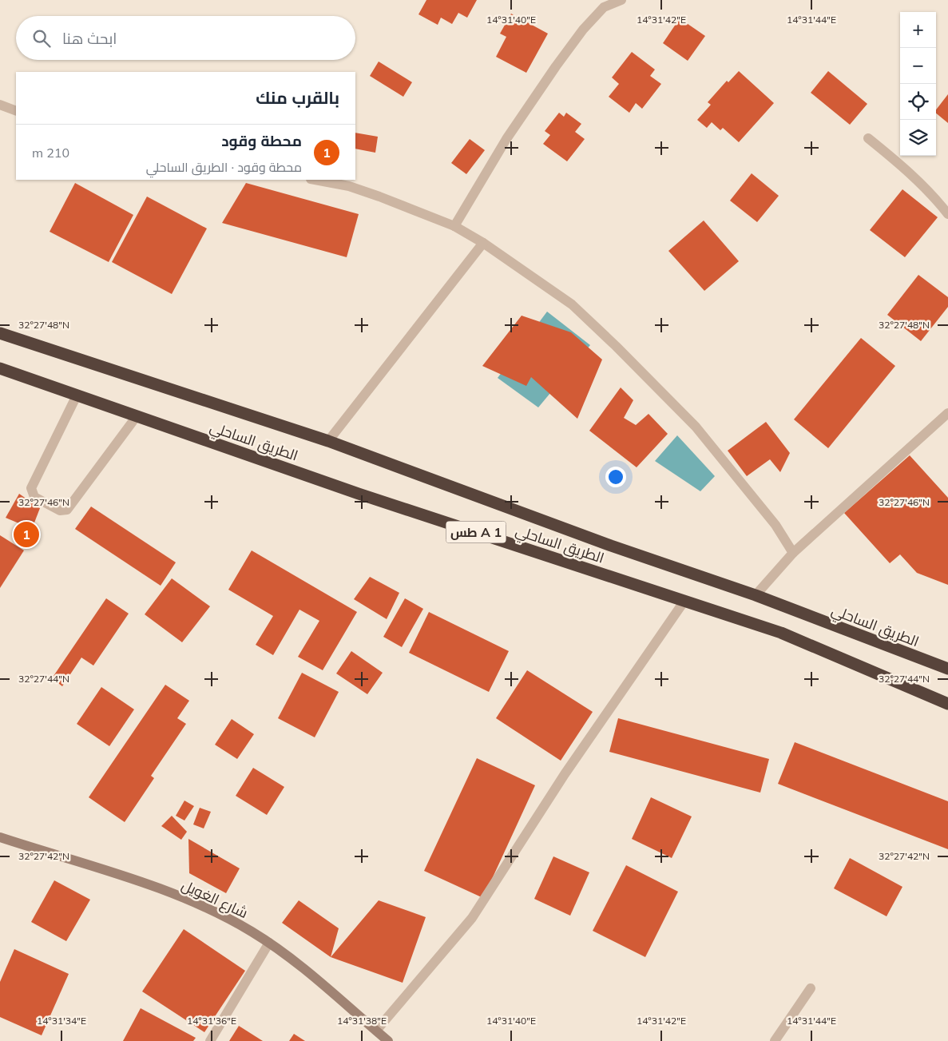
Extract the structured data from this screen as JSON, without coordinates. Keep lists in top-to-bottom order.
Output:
{
  "streets": {
    "highway": ["الطريق الساحلي", "طس A 1"],
    "street": ["شارع الغويل"]
  },
  "page": {
    "map_buttons": ["+", "−"],
    "search": "ابحث هنا",
    "heading": "بالقرب منك",
    "list": [
      {
        "mark": "1",
        "name": "محطة وقود",
        "note": "محطة وقود · الطريق الساحلي",
        "value": "210 m"
      }
    ],
    "pins": "1"
  },
  "coordinates": [
    "14°31'40\"E",
    "14°31'42\"E",
    "14°31'44\"E",
    "32°27'48\"N",
    "32°27'46\"N",
    "32°27'44\"N",
    "32°27'42\"N",
    "14°31'34\"E",
    "14°31'36\"E",
    "14°31'38\"E"
  ]
}
